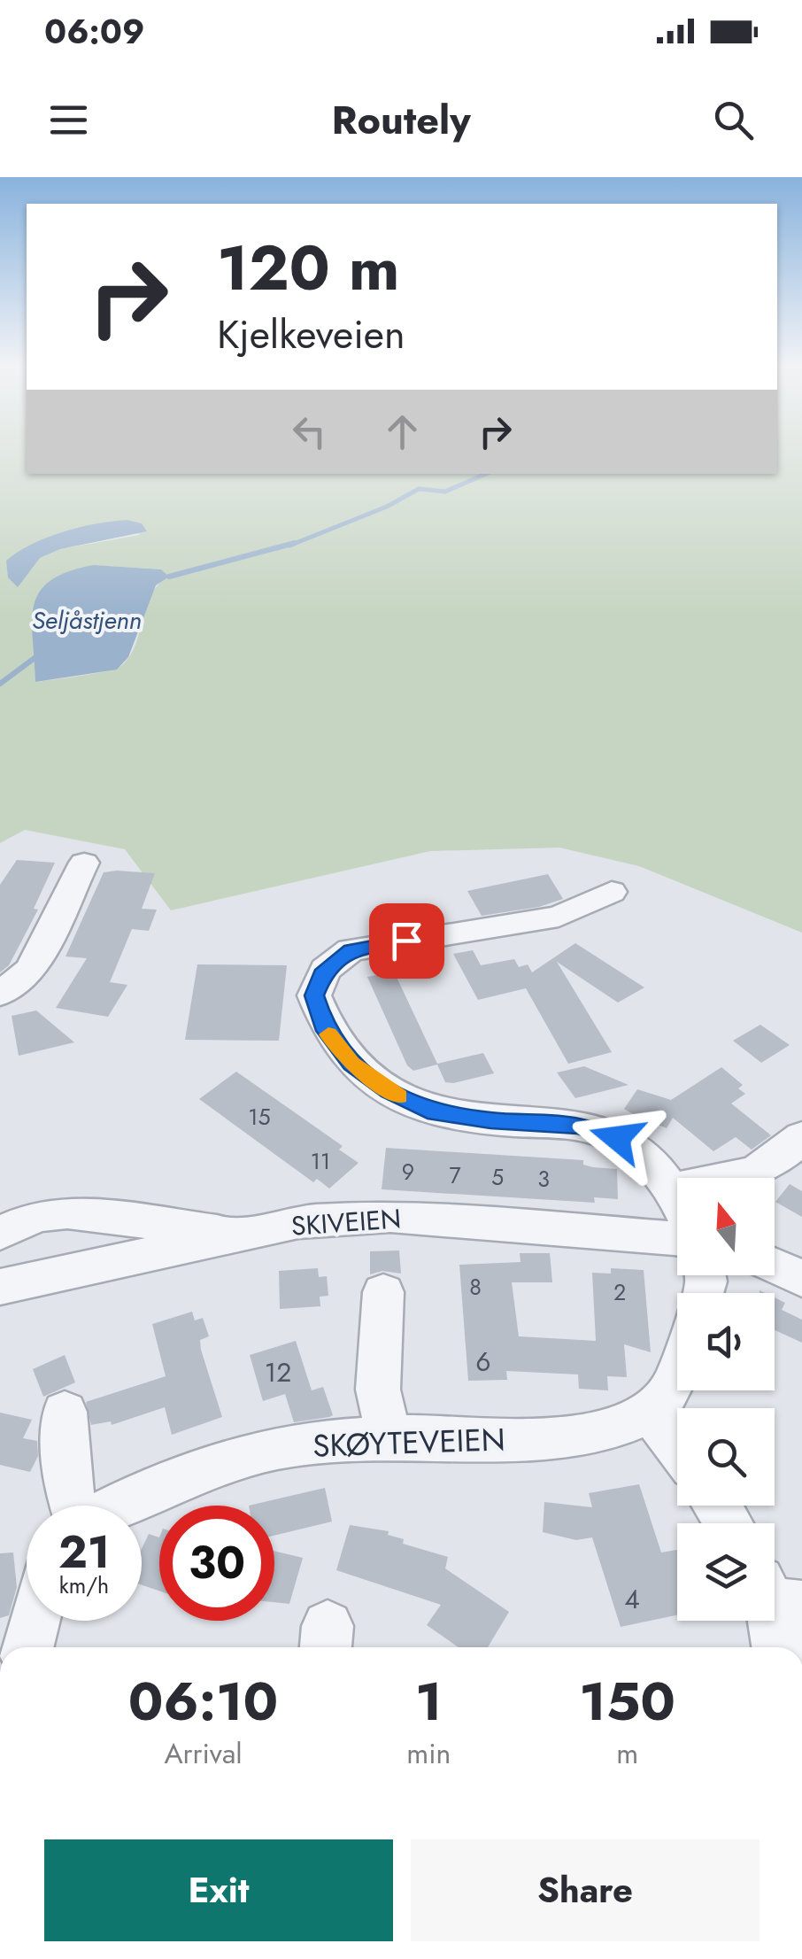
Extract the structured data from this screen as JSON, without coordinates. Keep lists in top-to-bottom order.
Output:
{
  "streets": {
    "street": ["SKIVEIEN", "SKØYTEVEIEN"]
  },
  "water": ["Seljåstjenn"],
  "house_numbers": [
    "15",
    "11",
    "9",
    "7",
    "5",
    "3",
    "8",
    "2",
    "6",
    "12",
    "4"
  ],
  "north": "top",
  "page": {
    "status": "06:09",
    "header": "Routely",
    "turn": ["120 m", "Kjelkeveien"],
    "speed": "21 km/h",
    "limit": "30",
    "eta": [
      "06:10",
      "Arrival",
      "1",
      "min",
      "150",
      "m"
    ],
    "buttons": ["Exit", "Share"]
  }
}
